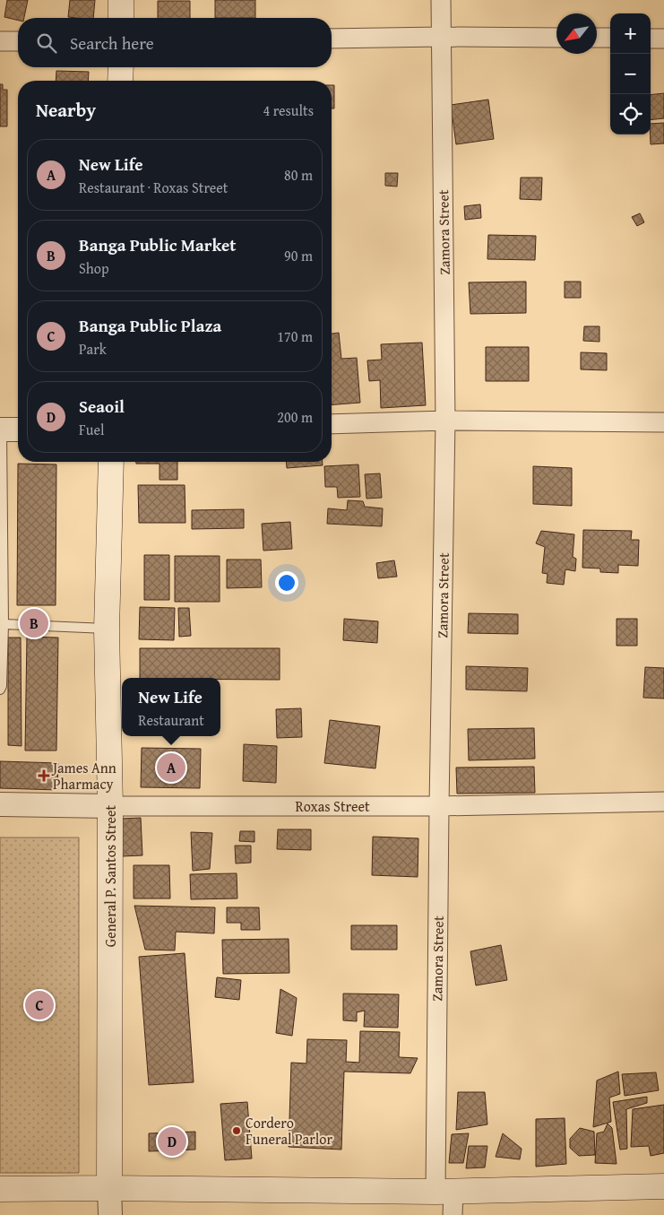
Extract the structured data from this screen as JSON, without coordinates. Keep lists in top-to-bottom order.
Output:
{
  "streets": {
    "main road": ["General P. Santos Street"],
    "street": ["Zamora Street", "Roxas Street"]
  },
  "crossings": [
    ["Zamora Street", "Roxas Street"],
    ["Roxas Street", "General P. Santos Street"]
  ],
  "places": {
    "health": ["James Ann Pharmacy"],
    "other": ["Cordero Funeral Parlor"]
  },
  "north": "bottom left",
  "page": {
    "map_buttons": ["+", "−"],
    "search": "Search here",
    "heading": ["Nearby", "4 results"],
    "list": [
      {
        "mark": "A",
        "name": "New Life",
        "note": "Restaurant · Roxas Street",
        "value": "80 m"
      },
      {
        "mark": "B",
        "name": "Banga Public Market",
        "note": "Shop",
        "value": "90 m"
      },
      {
        "mark": "C",
        "name": "Banga Public Plaza",
        "note": "Park",
        "value": "170 m"
      },
      {
        "mark": "D",
        "name": "Seaoil",
        "note": "Fuel",
        "value": "200 m"
      }
    ],
    "pins": [
      "B",
      "A",
      "C",
      "D"
    ],
    "popup": ["New Life", "Restaurant"]
  }
}
